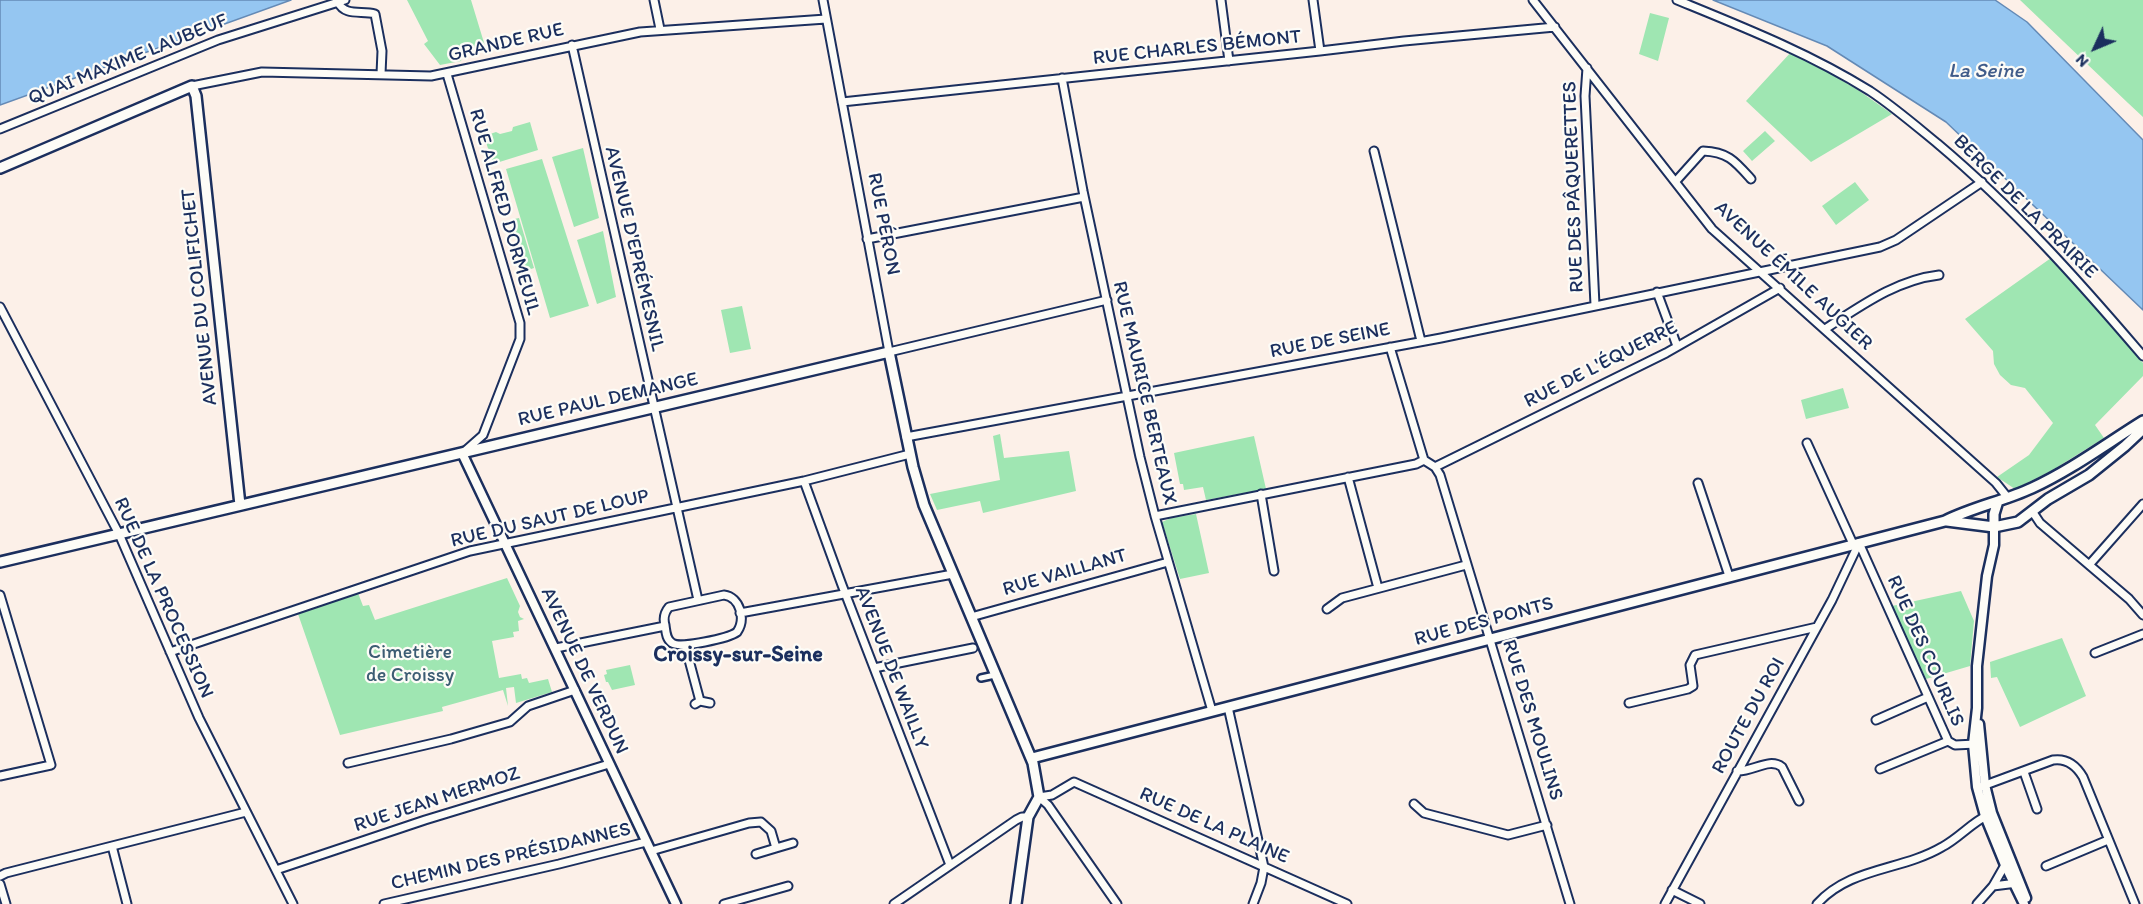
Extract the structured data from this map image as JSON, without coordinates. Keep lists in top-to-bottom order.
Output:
{
  "streets": {
    "main road": [
      "RUE PÉRON",
      "AVENUE DU COLIFICHET",
      "RUE PAUL DEMANGE",
      "RUE DES PONTS"
    ],
    "street": [
      "GRANDE RUE",
      "RUE CHARLES BÉMONT",
      "QUAI MAXIME LAUBEUF",
      "RUE DES PÂQUERETTES",
      "BERGE DE LA PRAIRIE",
      "RUE ALFRED DORMEUIL",
      "AVENUE D'EPRÉMESNIL",
      "AVENUE ÉMILE AUGIER",
      "RUE DE SEINE",
      "RUE DE L'ÉQUERRE",
      "RUE MAURICE BERTEAUX",
      "RUE DU SAUT DE LOUP",
      "RUE VAILLANT",
      "RUE DE LA PROCESSION",
      "RUE DES COURLIS",
      "AVENUE DE WAILLY",
      "AVENUE DE VERDUN",
      "ROUTE DU ROI",
      "RUE DES MOULINS",
      "RUE JEAN MERMOZ",
      "RUE DE LA PLAINE",
      "CHEMIN DES PRÉSIDANNES"
    ]
  },
  "crossings": [
    ["GRANDE RUE", "RUE ALFRED DORMEUIL"],
    ["GRANDE RUE", "RUE PÉRON"],
    ["GRANDE RUE", "AVENUE D'EPRÉMESNIL"],
    ["GRANDE RUE", "AVENUE DU COLIFICHET"],
    ["RUE CHARLES BÉMONT", "RUE PÉRON"],
    ["RUE CHARLES BÉMONT", "AVENUE ÉMILE AUGIER"],
    ["RUE CHARLES BÉMONT", "RUE MAURICE BERTEAUX"],
    ["RUE DES PÂQUERETTES", "AVENUE ÉMILE AUGIER"],
    ["RUE DES PÂQUERETTES", "RUE DE SEINE"],
    ["BERGE DE LA PRAIRIE", "RUE DE SEINE"],
    ["RUE ALFRED DORMEUIL", "RUE PAUL DEMANGE"],
    ["RUE ALFRED DORMEUIL", "AVENUE DE VERDUN"],
    ["RUE PÉRON", "RUE DE SEINE"],
    ["RUE PÉRON", "RUE PAUL DEMANGE"],
    ["RUE PÉRON", "RUE DU SAUT DE LOUP"],
    ["RUE PÉRON", "RUE VAILLANT"],
    ["RUE PÉRON", "RUE DES PONTS"],
    ["RUE PÉRON", "RUE DE LA PLAINE"],
    ["AVENUE D'EPRÉMESNIL", "RUE PAUL DEMANGE"],
    ["AVENUE D'EPRÉMESNIL", "RUE DU SAUT DE LOUP"],
    ["AVENUE ÉMILE AUGIER", "RUE DE SEINE"],
    ["AVENUE ÉMILE AUGIER", "RUE DE L'ÉQUERRE"],
    ["AVENUE ÉMILE AUGIER", "RUE DES PONTS"],
    ["AVENUE DU COLIFICHET", "RUE PAUL DEMANGE"],
    ["RUE DE SEINE", "RUE MAURICE BERTEAUX"],
    ["RUE DE L'ÉQUERRE", "RUE DES MOULINS"],
    ["RUE MAURICE BERTEAUX", "RUE PAUL DEMANGE"],
    ["RUE MAURICE BERTEAUX", "RUE VAILLANT"],
    ["RUE MAURICE BERTEAUX", "RUE DES PONTS"],
    ["RUE PAUL DEMANGE", "RUE DE LA PROCESSION"],
    ["RUE PAUL DEMANGE", "AVENUE DE VERDUN"],
    ["RUE DU SAUT DE LOUP", "RUE DE LA PROCESSION"],
    ["RUE DU SAUT DE LOUP", "AVENUE DE WAILLY"],
    ["RUE DU SAUT DE LOUP", "AVENUE DE VERDUN"],
    ["RUE DE LA PROCESSION", "RUE JEAN MERMOZ"],
    ["RUE DES PONTS", "RUE DES COURLIS"],
    ["RUE DES PONTS", "ROUTE DU ROI"],
    ["RUE DES PONTS", "RUE DES MOULINS"],
    ["RUE DES COURLIS", "ROUTE DU ROI"],
    ["AVENUE DE VERDUN", "RUE JEAN MERMOZ"],
    ["AVENUE DE VERDUN", "CHEMIN DES PRÉSIDANNES"]
  ],
  "districts": ["Croissy-sur-Seine"],
  "water": ["La Seine"],
  "parks": ["Cimetière de Croissy"],
  "north": "bottom left"
}
